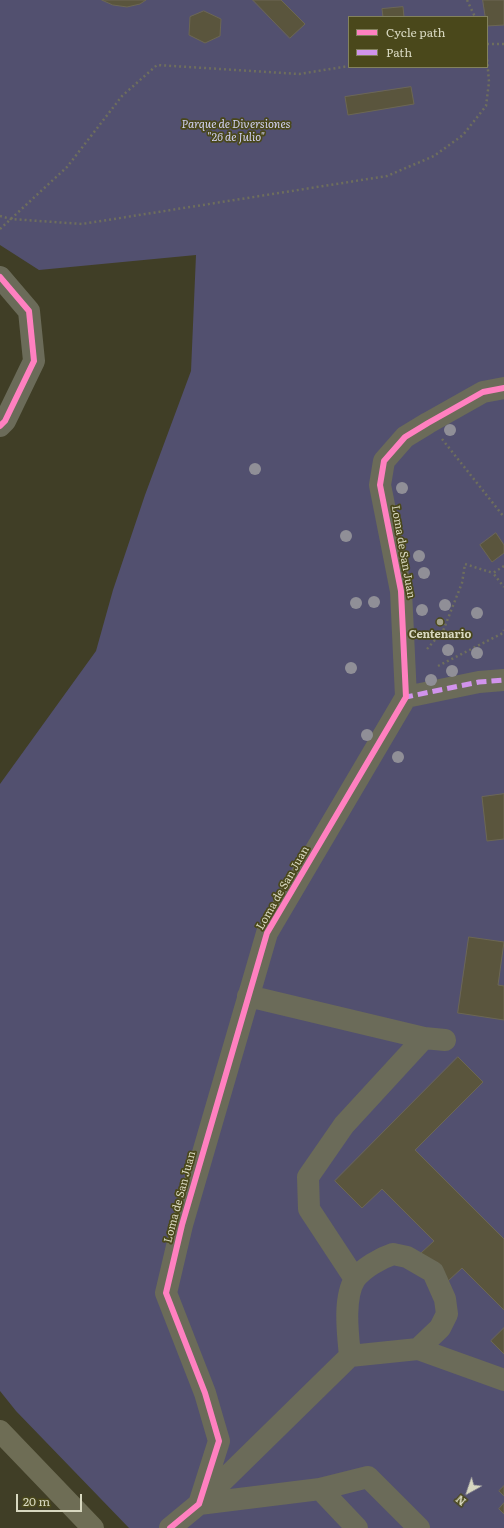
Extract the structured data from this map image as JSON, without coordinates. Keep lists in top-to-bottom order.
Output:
{
  "streets": {
    "street": ["Loma de San Juan"]
  },
  "parks": ["Parque de Diversiones \"26 de Julio\""],
  "places": ["Centenario"],
  "legend": ["Cycle path", "Path"],
  "scale_bar": "20 m",
  "north": "bottom left"
}
